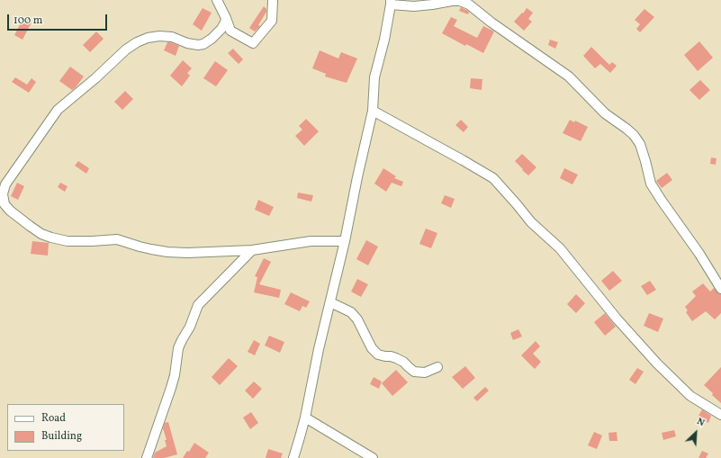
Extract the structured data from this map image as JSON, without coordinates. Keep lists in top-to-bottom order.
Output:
{
  "legend": ["Road", "Building"],
  "scale_bar": "100 m",
  "north": "top right"
}
